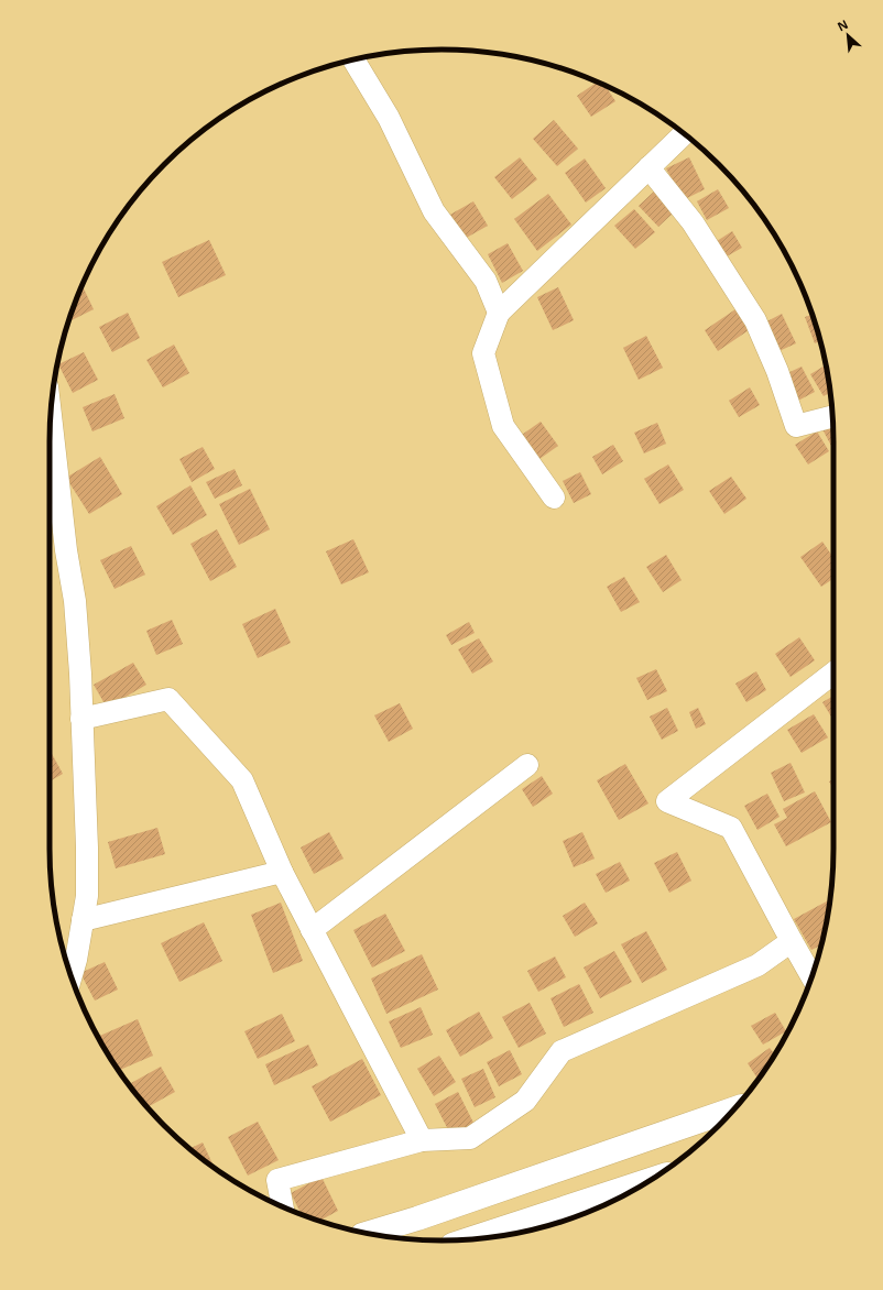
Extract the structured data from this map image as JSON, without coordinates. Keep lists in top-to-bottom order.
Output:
{
  "north": "top left"
}
